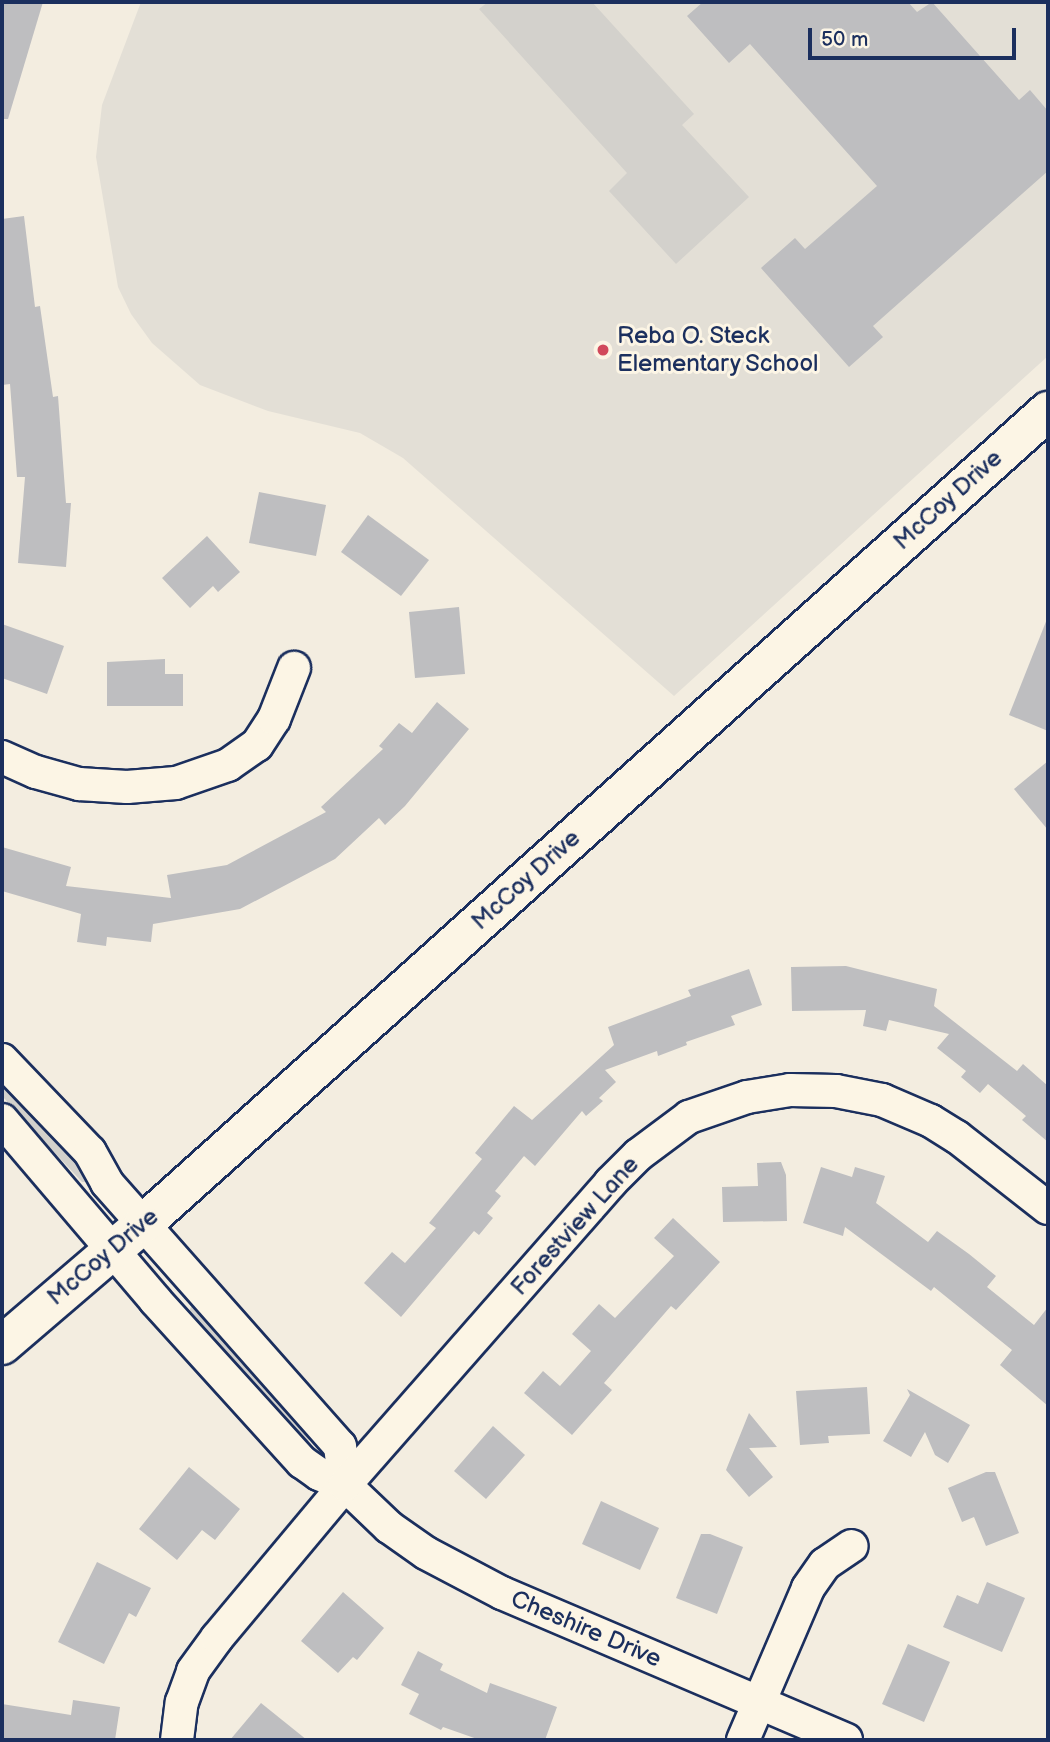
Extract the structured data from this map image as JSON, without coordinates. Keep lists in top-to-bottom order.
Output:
{
  "streets": {
    "street": ["McCoy Drive", "Forestview Lane", "Cheshire Drive"]
  },
  "crossings": [
    ["McCoy Drive", "Cheshire Drive"],
    ["Forestview Lane", "Cheshire Drive"]
  ],
  "places": ["Reba O. Steck Elementary School"],
  "scale_bar": "50 m"
}
